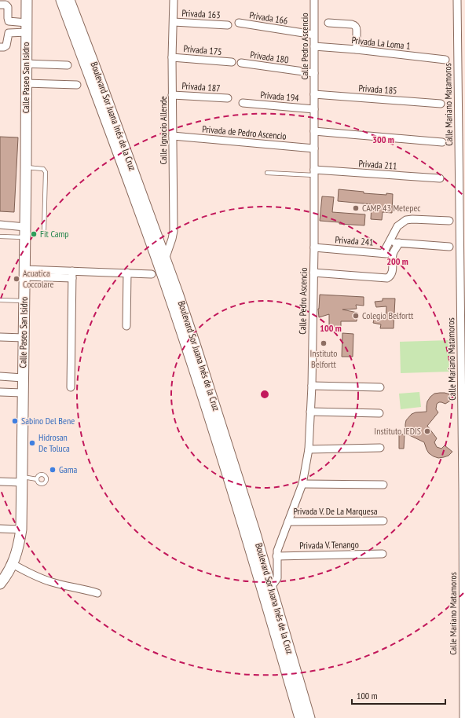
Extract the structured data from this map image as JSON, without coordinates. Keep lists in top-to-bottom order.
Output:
{
  "streets": {
    "main road": ["Calle Paseo San Isidro", "Boulevard Sor Juana Inés de la Cruz"],
    "street": [
      "Privada 163",
      "Privada 166",
      "Privada La Loma 1",
      "Calle Pedro Ascencio",
      "Privada 175",
      "Privada 180",
      "Privada 187",
      "Privada 185",
      "Privada 194",
      "Calle Mariano Matamoros",
      "Calle Ignacio Allende",
      "Privada de Pedro Ascencio",
      "Privada 211",
      "Privada 241",
      "Privada V. De La Marquesa",
      "Privada V. Tenango"
    ]
  },
  "crossings": [
    ["Privada 163", "Calle Ignacio Allende"],
    ["Privada 166", "Calle Pedro Ascencio"],
    ["Privada La Loma 1", "Calle Pedro Ascencio"],
    ["Calle Pedro Ascencio", "Privada 180"],
    ["Calle Pedro Ascencio", "Privada 185"],
    ["Calle Pedro Ascencio", "Privada 194"],
    ["Calle Pedro Ascencio", "Boulevard Sor Juana Inés de la Cruz"],
    ["Calle Pedro Ascencio", "Privada de Pedro Ascencio"],
    ["Calle Pedro Ascencio", "Privada 211"],
    ["Calle Pedro Ascencio", "Privada 241"],
    ["Calle Pedro Ascencio", "Privada V. De La Marquesa"],
    ["Calle Pedro Ascencio", "Privada V. Tenango"],
    ["Privada 175", "Calle Ignacio Allende"],
    ["Privada 187", "Calle Ignacio Allende"],
    ["Boulevard Sor Juana Inés de la Cruz", "Calle Ignacio Allende"],
    ["Calle Ignacio Allende", "Privada de Pedro Ascencio"]
  ],
  "places": [
    "CAMP 43 Metepec",
    "Fit Camp",
    "Acuatica Coccolare",
    "Colegio Belfortt",
    "Instituto Belfortt",
    "Sabino Del Bene",
    "Instituto IEDIS",
    "Hidrosan De Toluca",
    "Gama"
  ],
  "scale_bar": "100 m",
  "rings": ["300 m", "200 m", "100 m"]
}
